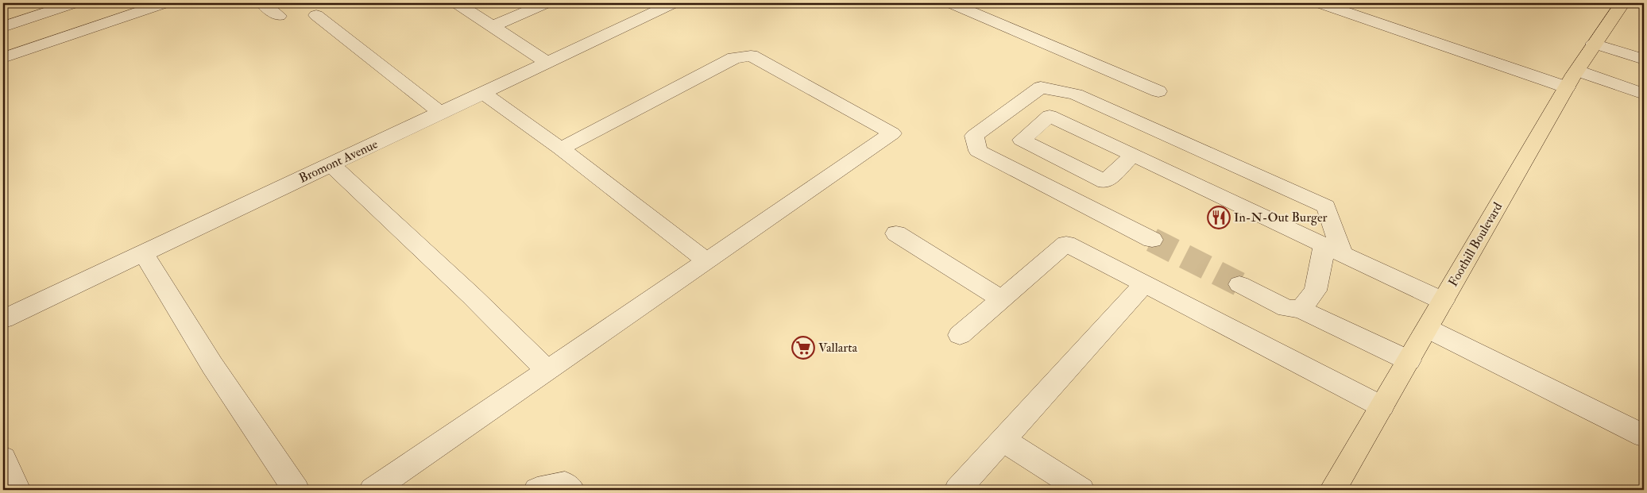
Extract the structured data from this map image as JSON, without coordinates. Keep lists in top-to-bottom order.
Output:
{
  "streets": {
    "main road": ["Foothill Boulevard"],
    "street": ["Bromont Avenue"]
  },
  "places": {
    "restaurant": ["In-N-Out Burger"],
    "supermarket": ["Vallarta"]
  }
}
